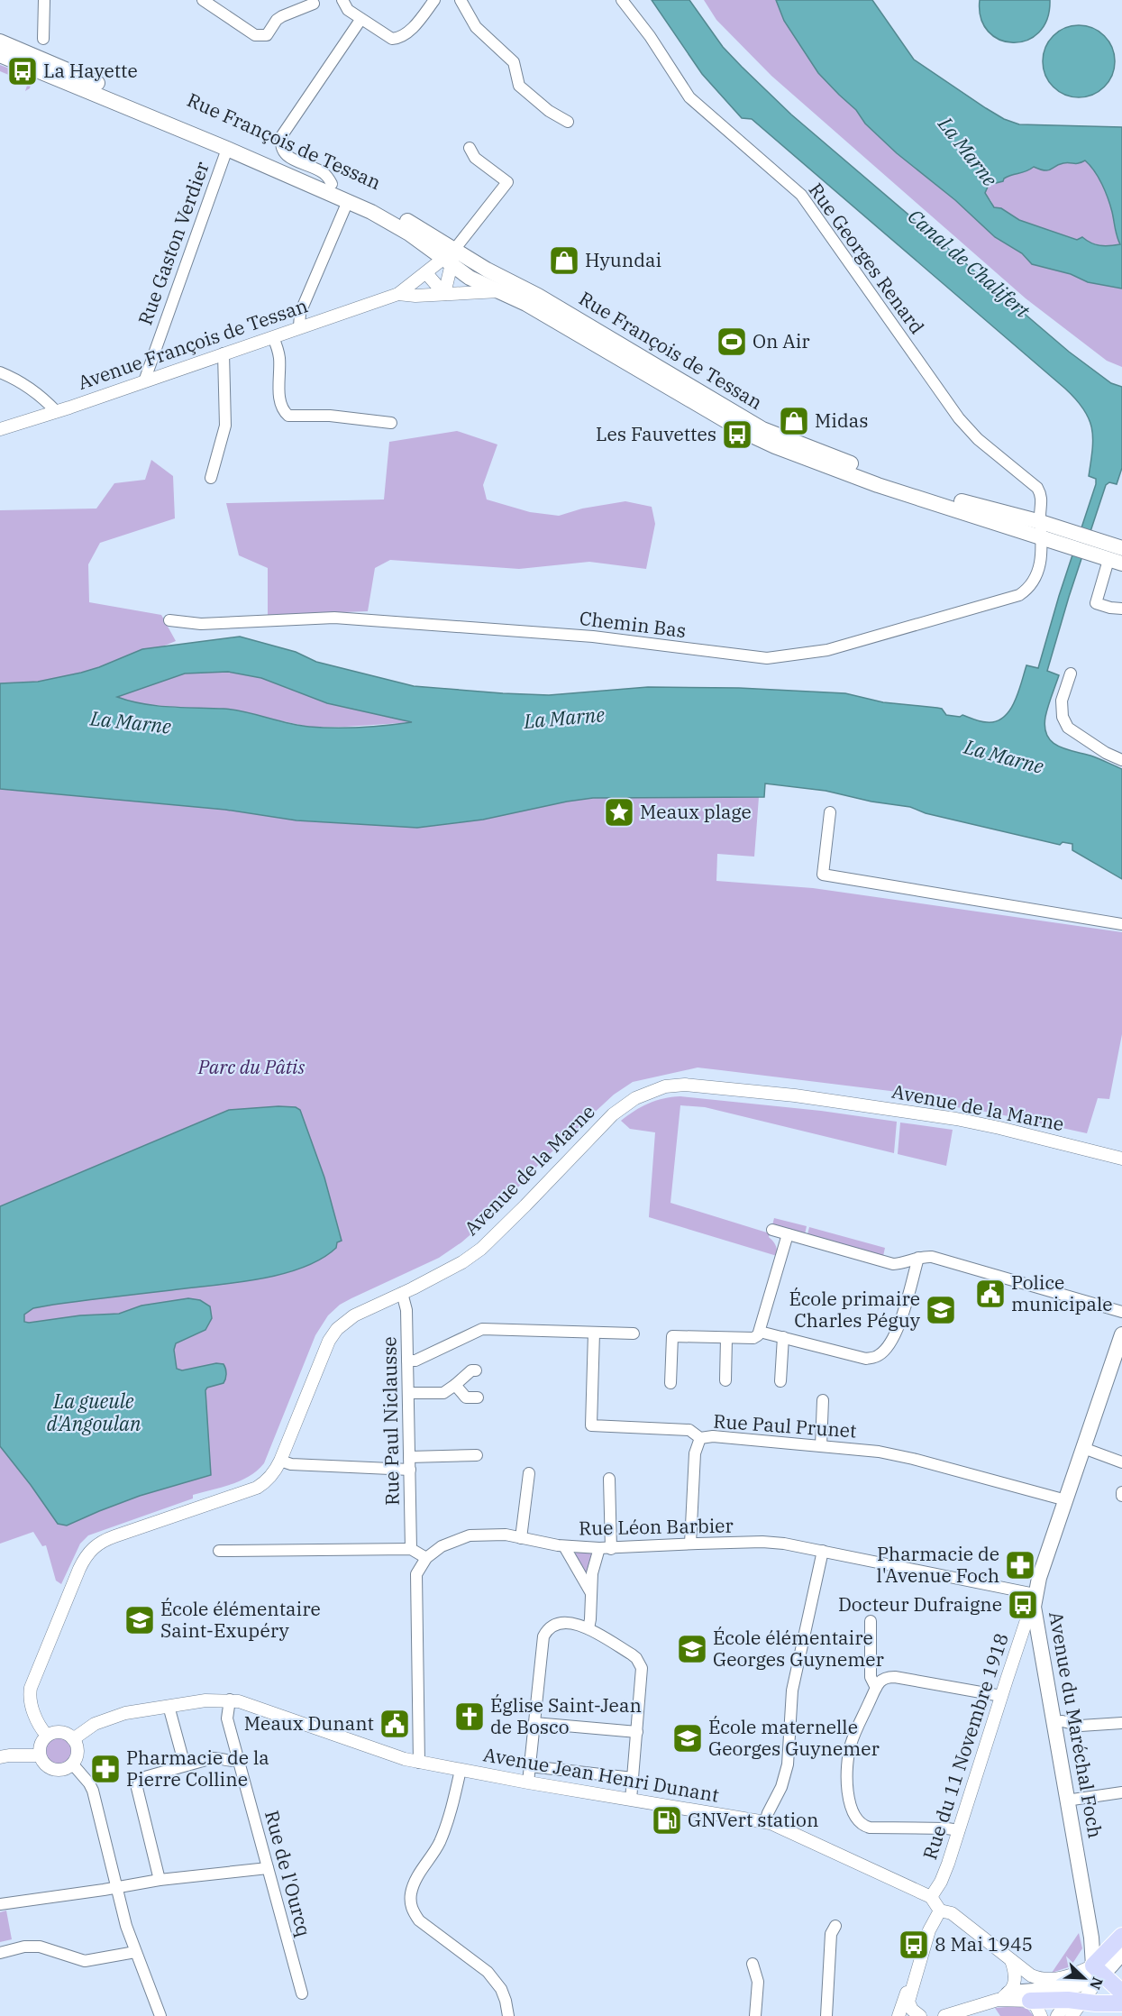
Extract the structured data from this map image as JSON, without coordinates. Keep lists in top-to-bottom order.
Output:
{
  "streets": {
    "main road": ["Rue François de Tessan", "Avenue du Maréchal Foch"],
    "street": [
      "Rue Gaston Verdier",
      "Rue Georges Renard",
      "Avenue François de Tessan",
      "Chemin Bas",
      "Avenue de la Marne",
      "Rue Paul Niclausse",
      "Rue Paul Prunet",
      "Rue Léon Barbier",
      "Rue du 11 Novembre 1918",
      "Avenue Jean Henri Dunant",
      "Rue de l'Ourcq"
    ]
  },
  "crossings": [
    ["Rue François de Tessan", "Rue Georges Renard"],
    ["Rue François de Tessan", "Chemin Bas"],
    ["Rue Gaston Verdier", "Avenue François de Tessan"],
    ["Avenue de la Marne", "Rue Paul Niclausse"],
    ["Avenue de la Marne", "Avenue Jean Henri Dunant"],
    ["Rue Paul Prunet", "Avenue du Maréchal Foch"],
    ["Rue Léon Barbier", "Avenue du Maréchal Foch"],
    ["Rue Léon Barbier", "Rue du 11 Novembre 1918"],
    ["Avenue du Maréchal Foch", "Rue du 11 Novembre 1918"],
    ["Rue du 11 Novembre 1918", "Avenue Jean Henri Dunant"],
    ["Avenue Jean Henri Dunant", "Rue de l'Ourcq"]
  ],
  "water": ["La Marne", "Canal de Chalifert", "La gueule d'Angoulan"],
  "parks": ["Parc du Pâtis"],
  "places": {
    "bus stop": [
      "La Hayette",
      "Les Fauvettes",
      "Docteur Dufraigne",
      "8 Mai 1945"
    ],
    "shop": ["Hyundai", "Midas"],
    "sports": ["On Air"],
    "place": ["Meaux plage"],
    "public building": ["Police municipale", "Meaux Dunant"],
    "school or university": [
      "École primaire Charles Péguy",
      "École élémentaire Saint-Exupéry",
      "École élémentaire Georges Guynemer",
      "École maternelle Georges Guynemer"
    ],
    "pharmacy": ["Pharmacie de l'Avenue Foch", "Pharmacie de la Pierre Colline"],
    "church": ["Église Saint-Jean de Bosco"],
    "fuel station": ["GNVert station"]
  },
  "north": "bottom right"
}
